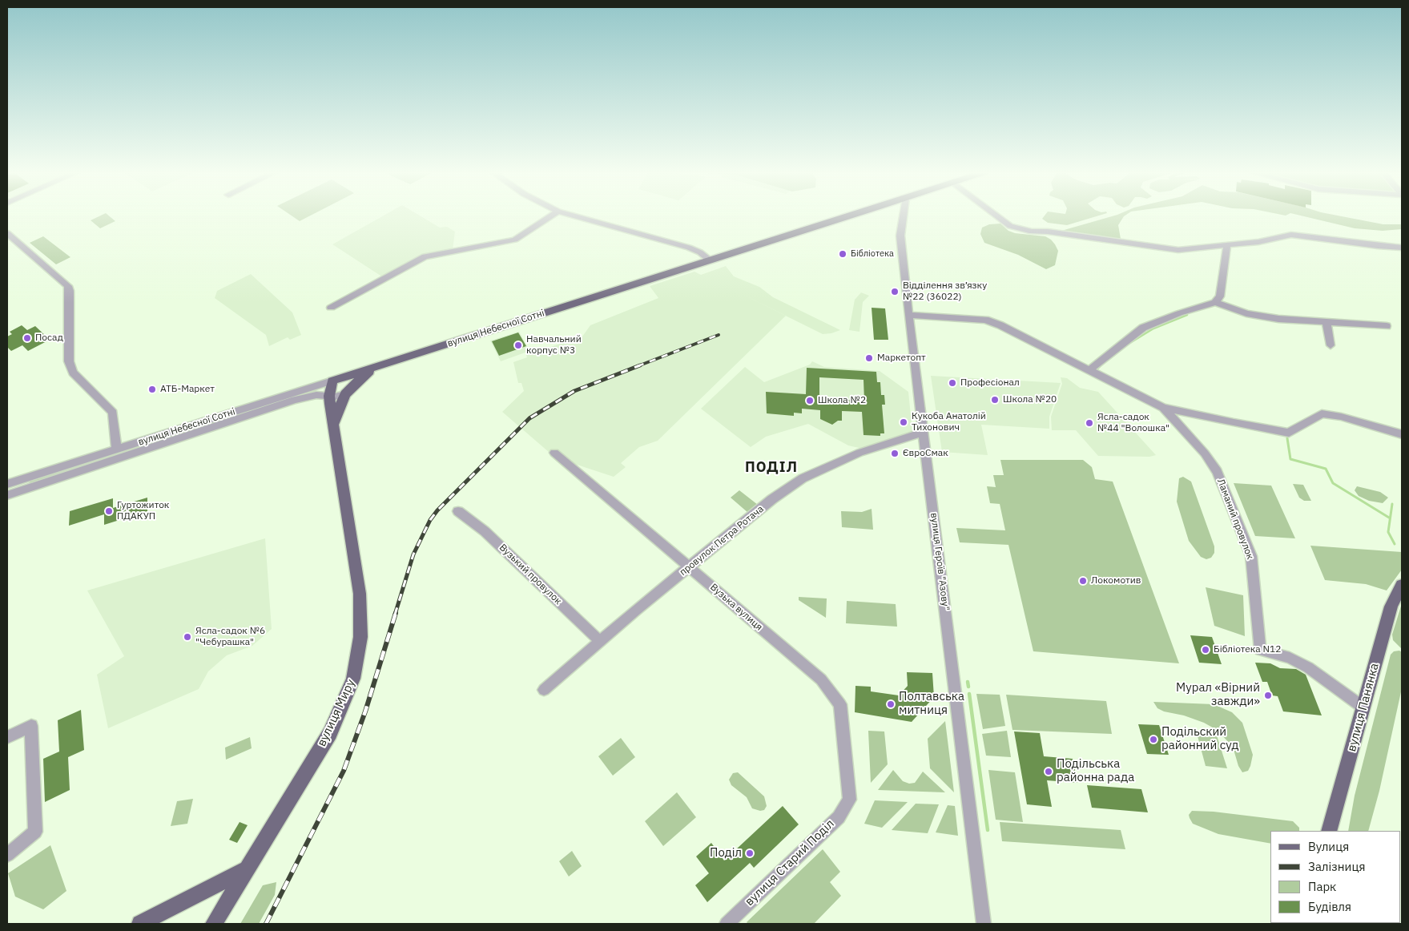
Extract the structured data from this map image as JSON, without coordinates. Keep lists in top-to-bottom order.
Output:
{
  "streets": {
    "main road": ["вулиця Небесної Сотні", "вулиця Панянка", "вулиця Миру"],
    "street": [
      "Ламаний провулок",
      "провулок Петра Ротача",
      "вулиця Героїв \"Азову\"",
      "Вузький провулок",
      "Вузька вулиця",
      "вулиця Старий Поділ"
    ]
  },
  "crossings": [
    ["вулиця Небесної Сотні", "вулиця Миру"],
    ["Ламаний провулок", "вулиця Героїв \"Азову\""],
    ["Ламаний провулок", "вулиця Панянка"],
    ["провулок Петра Ротача", "вулиця Героїв \"Азову\""],
    ["провулок Петра Ротача", "Вузький провулок"],
    ["провулок Петра Ротача", "Вузька вулиця"],
    ["Вузька вулиця", "вулиця Старий Поділ"]
  ],
  "districts": ["ПОДІЛ"],
  "places": [
    "Бібліотека",
    "Відділення зв’язку №22 (36022)",
    "Посад",
    "Навчальний корпус №3",
    "Маркетопт",
    "Професіонал",
    "АТБ-Маркет",
    "Школа №20",
    "Школа №2",
    "Кукоба Анатолій Тихонович",
    "Ясла-садок №44 \"Волошка\"",
    "ЄвроСмак",
    "Гуртожиток ПДАКУП",
    "Локомотив",
    "Ясла-садок №6 \"Чебурашка\"",
    "Бібліотека N12",
    "Мурал «Вірний завжди»",
    "Полтавська митниця",
    "Подільский районний суд",
    "Подільська районна рада",
    "Поділ"
  ],
  "legend": [
    "Вулиця",
    "Залізниця",
    "Парк",
    "Будівля"
  ]
}
